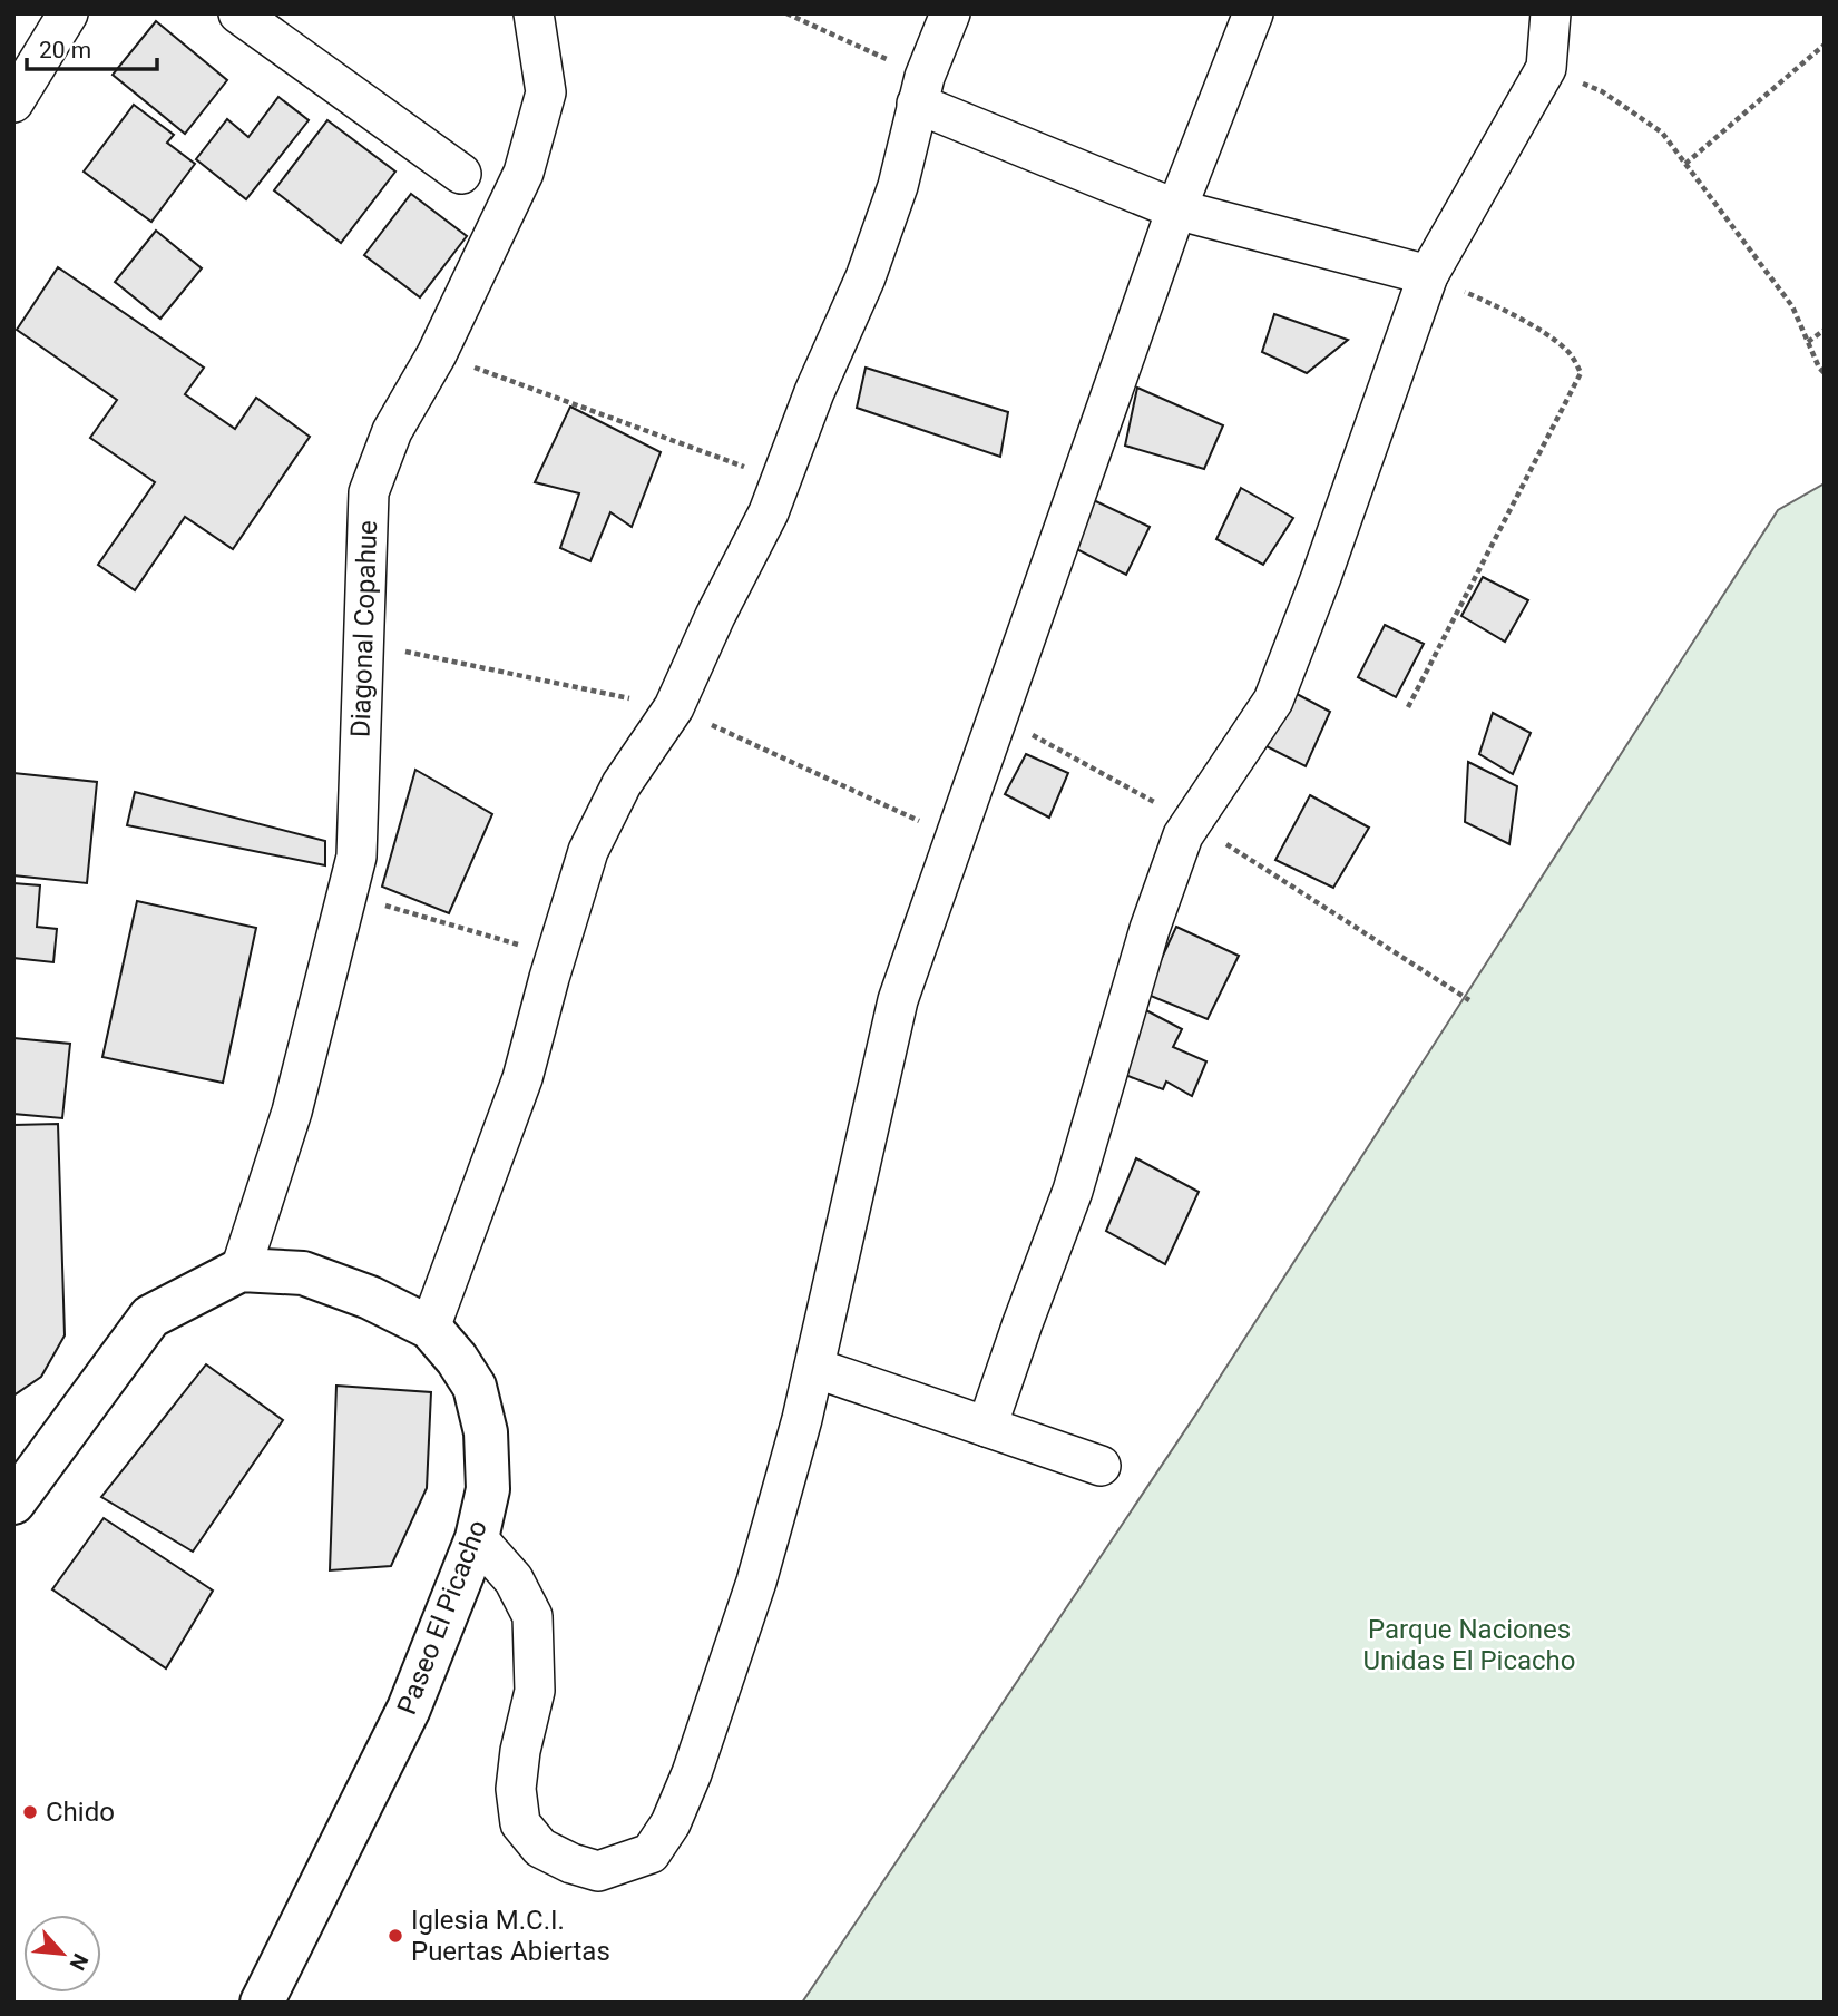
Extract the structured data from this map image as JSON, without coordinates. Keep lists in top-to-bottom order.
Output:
{
  "streets": {
    "street": ["Diagonal Copahue", "Paseo El Picacho"]
  },
  "crossings": [
    ["Diagonal Copahue", "Paseo El Picacho"]
  ],
  "parks": ["Parque Naciones Unidas El Picacho"],
  "places": ["Chido", "Iglesia M.C.I. Puertas Abiertas"],
  "scale_bar": "20 m",
  "north": "bottom right"
}
